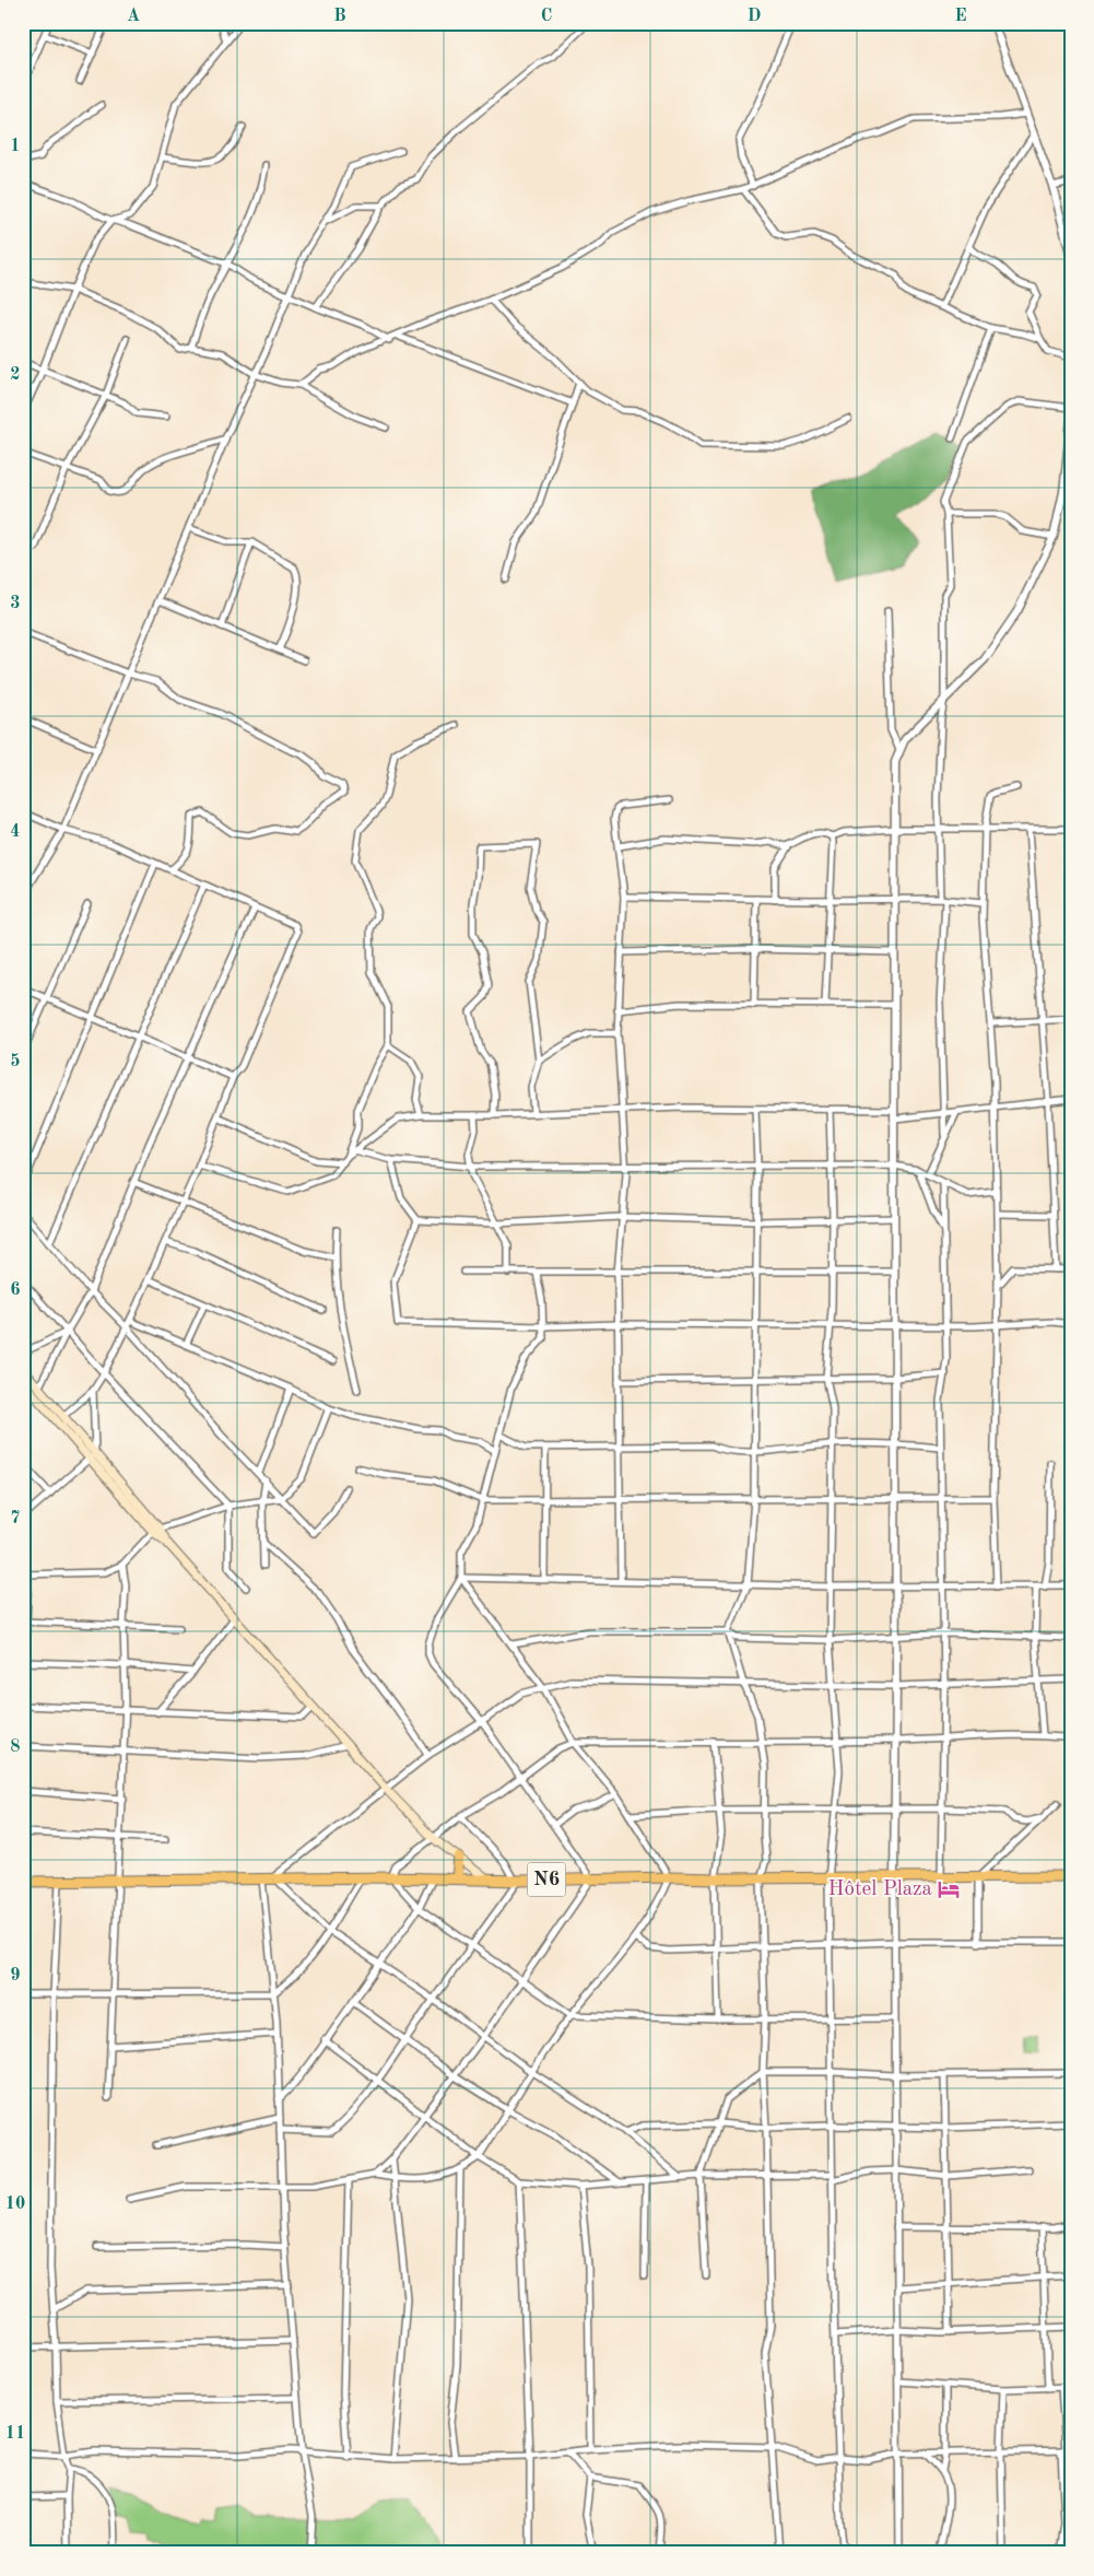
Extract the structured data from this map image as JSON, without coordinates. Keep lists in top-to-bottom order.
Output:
{
  "streets": {
    "highway": ["N6"]
  },
  "places": {
    "hotel": ["Hôtel Plaza"]
  },
  "grid": {
    "columns": [
      "A",
      "B",
      "C",
      "D",
      "E"
    ],
    "rows": [
      "1",
      "2",
      "3",
      "4",
      "5",
      "6",
      "7",
      "8",
      "9",
      "10",
      "11"
    ]
  }
}
